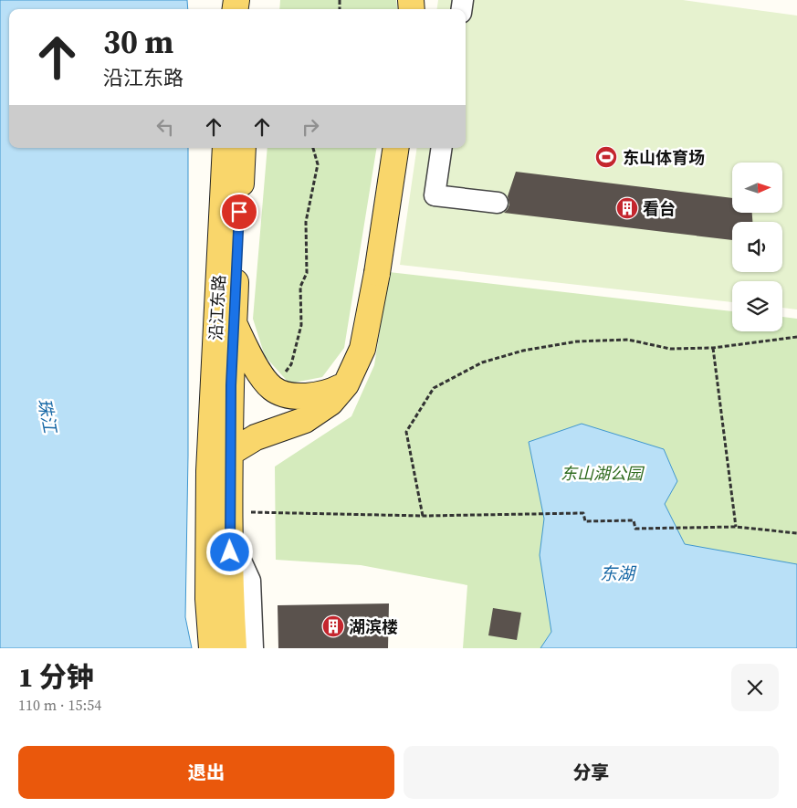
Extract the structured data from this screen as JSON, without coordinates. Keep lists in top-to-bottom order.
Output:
{
  "streets": {
    "main road": ["沿江东路"]
  },
  "water": ["珠江", "东湖"],
  "parks": ["东山湖公园"],
  "places": {
    "sports": ["东山体育场"],
    "building": ["看台", "湖滨楼"]
  },
  "north": "right",
  "page": {
    "turn": ["30 m", "沿江东路"],
    "heading": ["1 分钟", "110 m · 15:54"],
    "buttons": ["退出", "分享"]
  }
}
